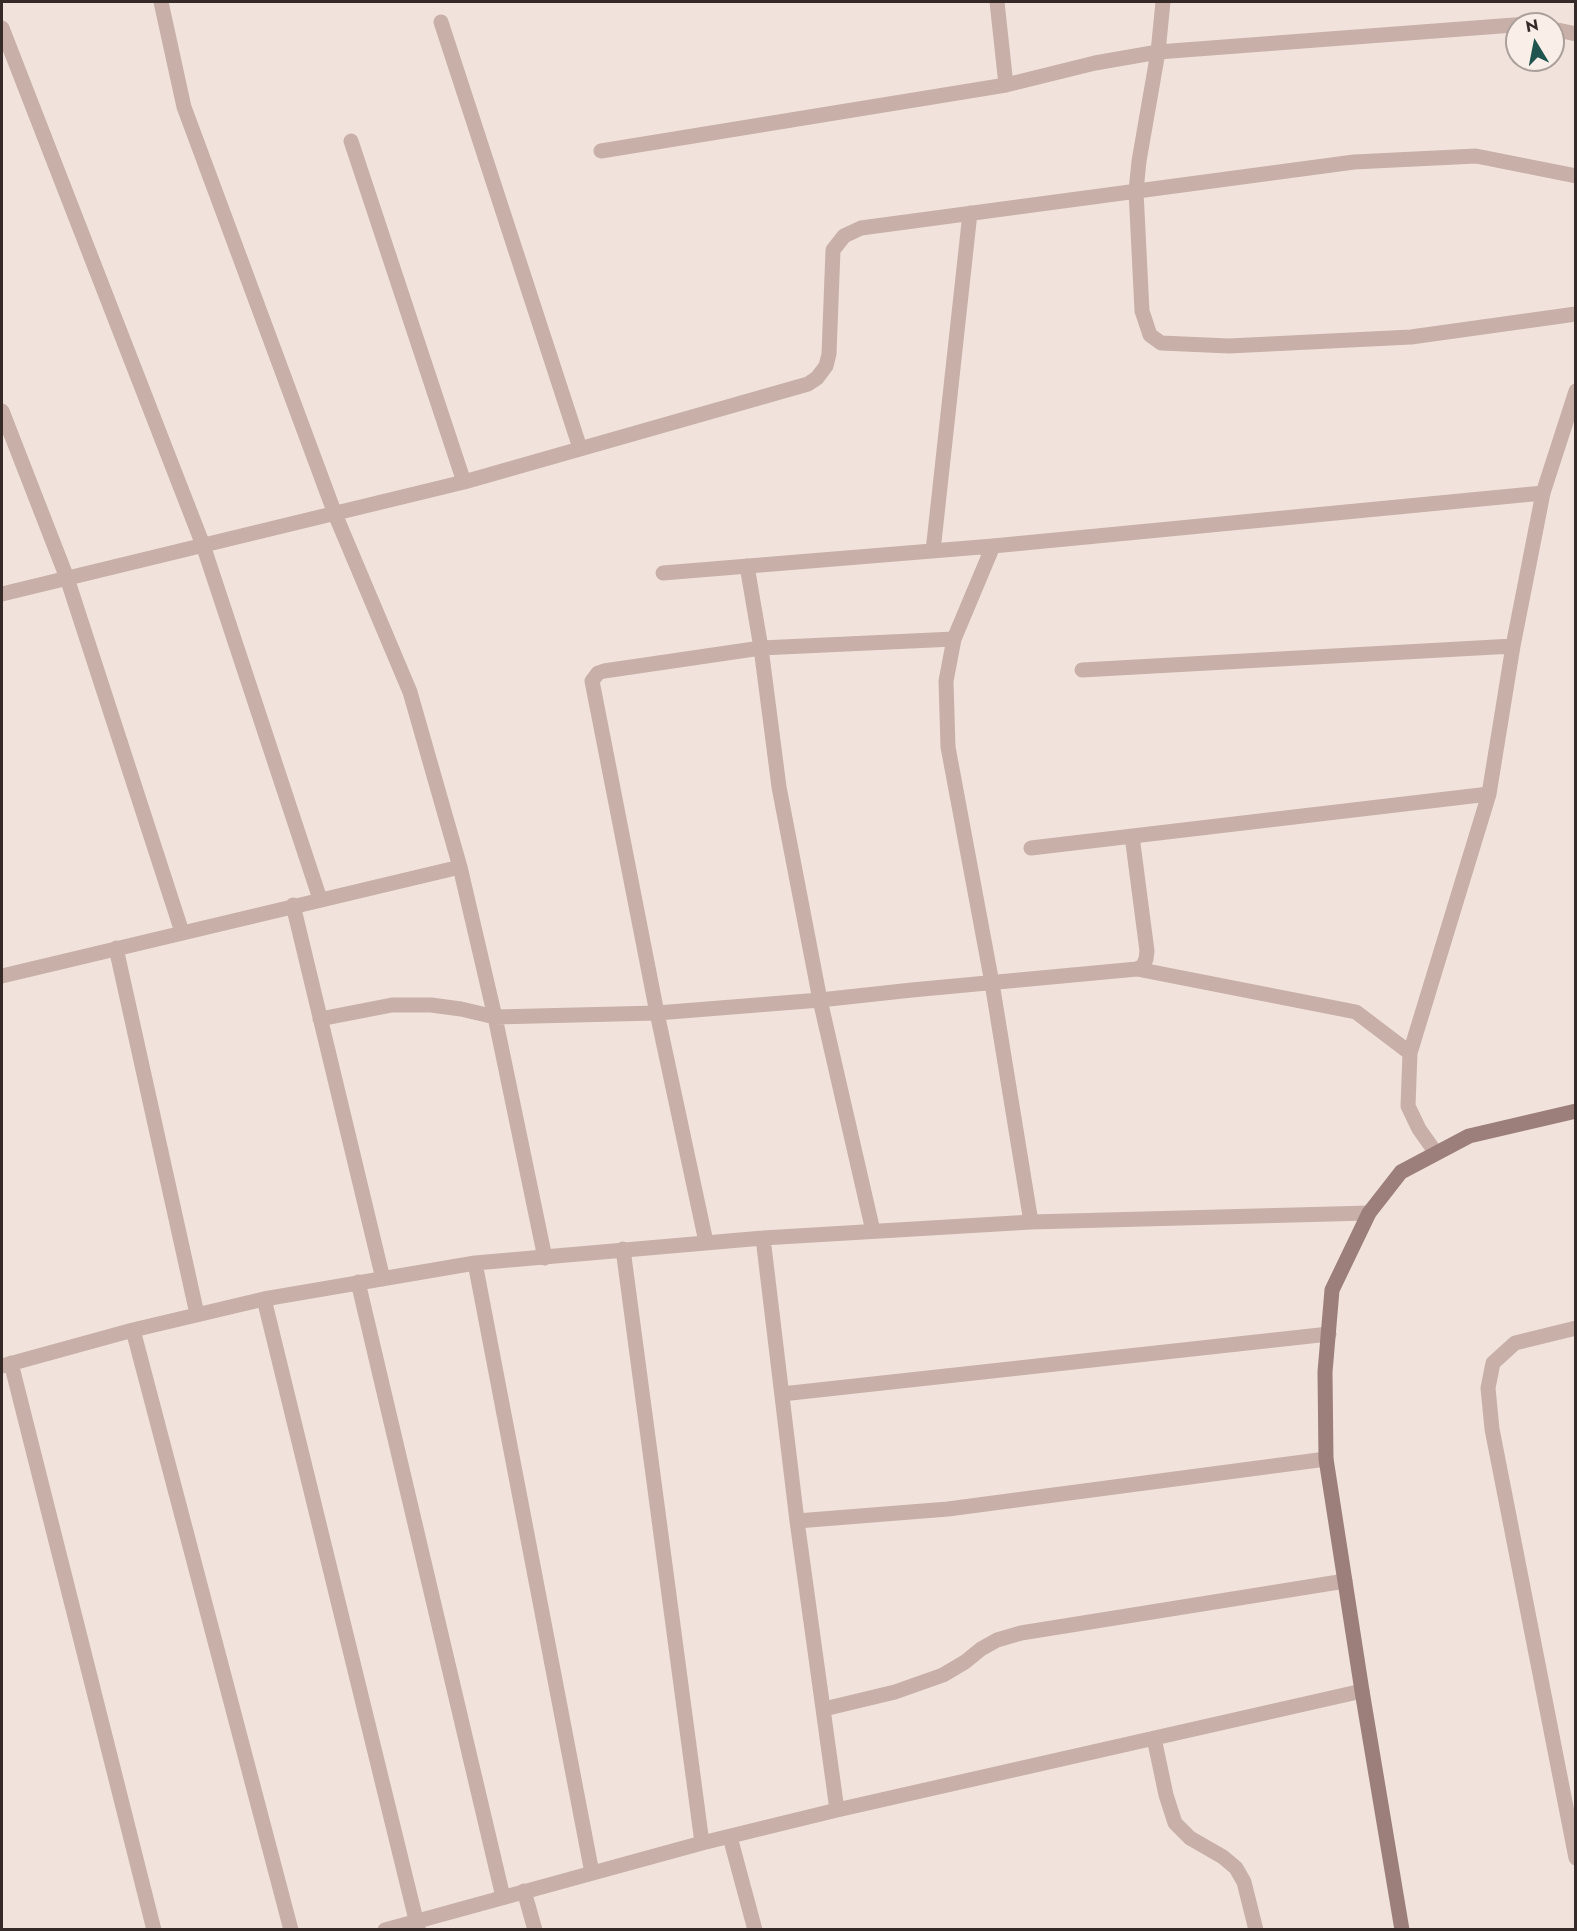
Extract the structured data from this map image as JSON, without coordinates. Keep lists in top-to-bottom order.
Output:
{
  "north": "top"
}
